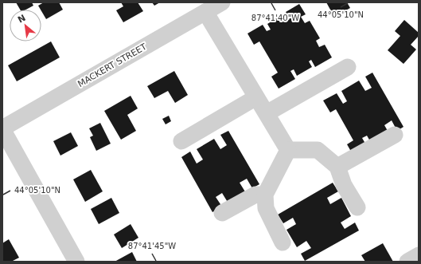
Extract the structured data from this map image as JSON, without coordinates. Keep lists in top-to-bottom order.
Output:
{
  "streets": {
    "street": ["MACKERT STREET"]
  },
  "north": "top left",
  "coordinates": ["44°05'10\"N", "87°41'40\"W", "87°41'45\"W"]
}
